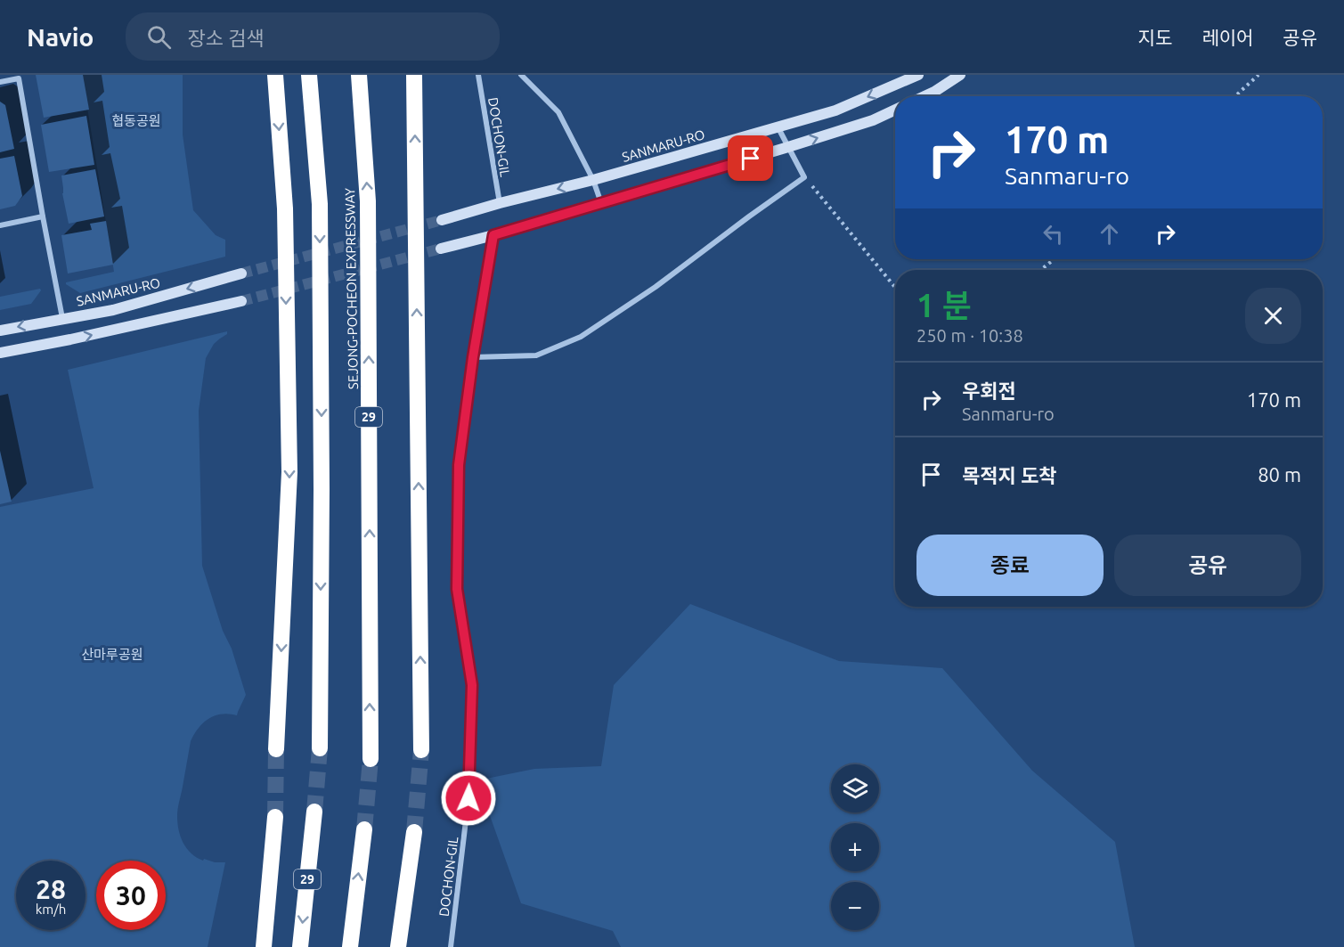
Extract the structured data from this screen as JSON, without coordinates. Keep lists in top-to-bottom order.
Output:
{
  "streets": {
    "highway": ["SEJONG-POCHEON EXPRESSWAY", "29"],
    "street": ["DOCHON-GIL", "SANMARU-RO"]
  },
  "crossings": [
    ["DOCHON-GIL", "SANMARU-RO"]
  ],
  "parks": ["협동공원", "산마루공원"],
  "page": {
    "header": "Navio",
    "search": "장소 검색",
    "nav": ["지도", "레이어", "공유"],
    "turn": ["170 m", "Sanmaru-ro"],
    "heading": ["1 분", "250 m · 10:38"],
    "list": [
      {
        "name": "우회전",
        "note": "Sanmaru-ro",
        "value": "170 m"
      },
      {
        "name": "목적지 도착",
        "value": "80 m"
      }
    ],
    "buttons": ["종료", "공유"],
    "map_buttons": ["+", "−"],
    "speed": "28 km/h",
    "limit": "30"
  }
}
